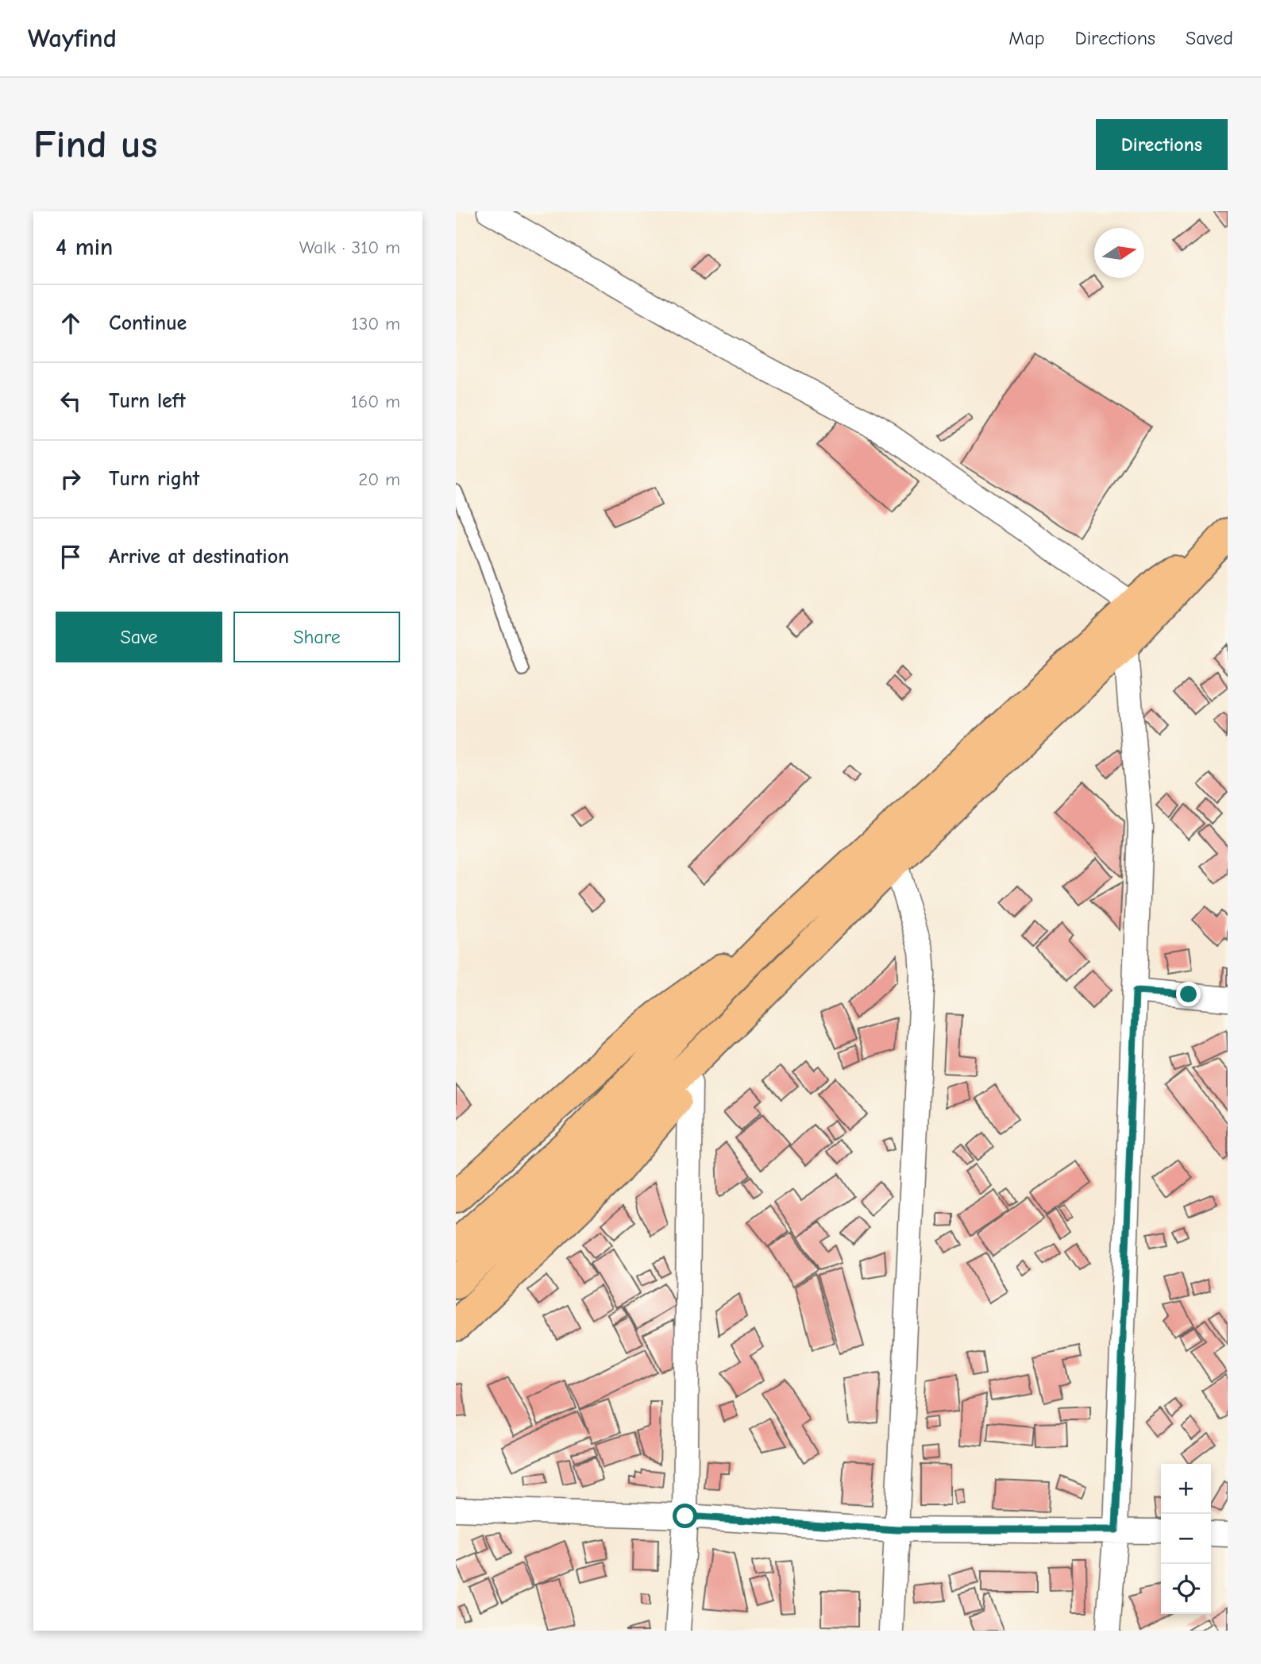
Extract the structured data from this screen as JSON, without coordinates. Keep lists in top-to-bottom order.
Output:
{
  "north": "right",
  "page": {
    "header": "Wayfind",
    "nav": ["Map", "Directions", "Saved"],
    "buttons": [
      "Directions",
      ["Save", "Share"]
    ],
    "title": "Find us",
    "heading": ["4 min", "Walk · 310 m"],
    "list": [
      ["Continue", "130 m"],
      ["Turn left", "160 m"],
      ["Turn right", "20 m"],
      "Arrive at destination"
    ],
    "map_buttons": ["+", "−"]
  }
}
